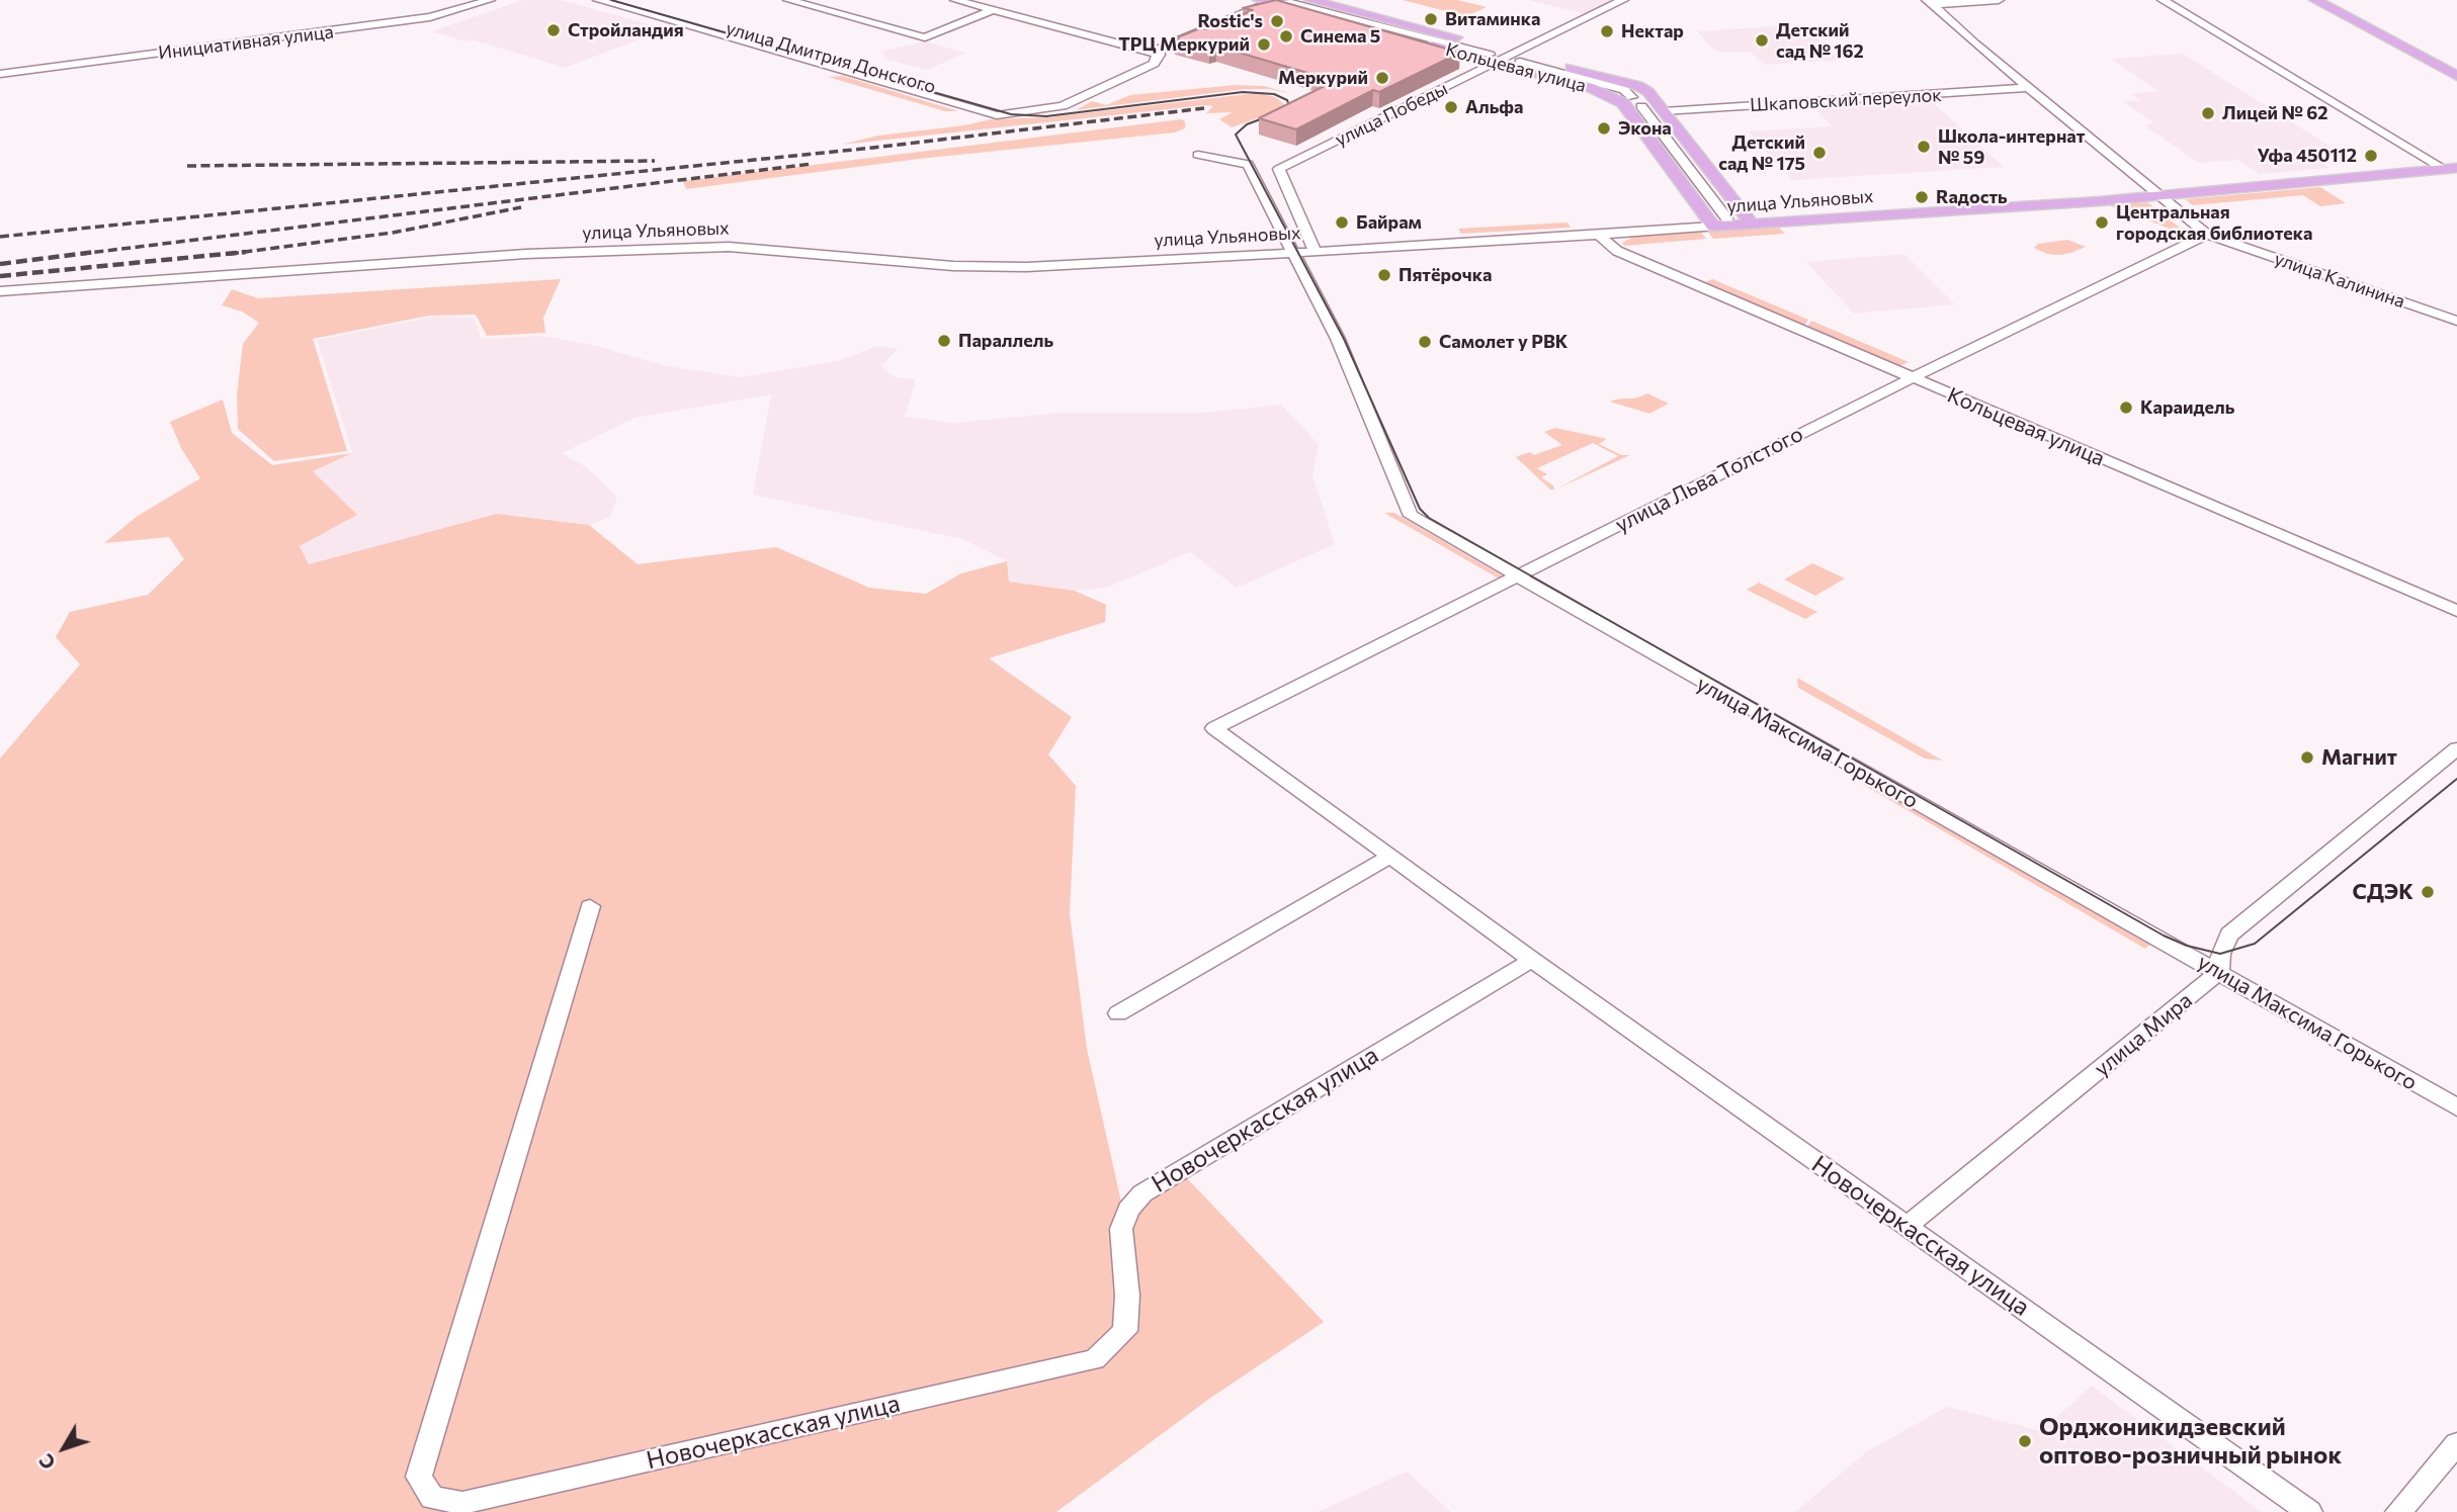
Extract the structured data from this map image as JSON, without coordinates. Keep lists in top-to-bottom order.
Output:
{
  "streets": {
    "main road": ["Кольцевая улица", "улица Ульяновых"],
    "street": [
      "Инициативная улица",
      "улица Дмитрия Донского",
      "Шкаповский переулок",
      "улица Победы",
      "улица Калинина",
      "улица Льва Толстого",
      "улица Максима Горького",
      "улица Мира",
      "Новочеркасская улица"
    ]
  },
  "crossings": [
    ["Кольцевая улица", "Шкаповский переулок"],
    ["Кольцевая улица", "улица Победы"],
    ["Кольцевая улица", "улица Ульяновых"],
    ["Кольцевая улица", "улица Льва Толстого"],
    ["Шкаповский переулок", "улица Калинина"],
    ["улица Победы", "улица Ульяновых"],
    ["улица Ульяновых", "улица Калинина"],
    ["улица Ульяновых", "улица Максима Горького"],
    ["улица Калинина", "улица Льва Толстого"],
    ["улица Льва Толстого", "улица Максима Горького"],
    ["улица Льва Толстого", "Новочеркасская улица"],
    ["улица Максима Горького", "улица Мира"],
    ["улица Мира", "Новочеркасская улица"]
  ],
  "places": [
    "Витаминка",
    "Rostic's",
    "Стройландия",
    "Нектар",
    "Синема 5",
    "Детский сад № 162",
    "ТРЦ Меркурий",
    "Меркурий",
    "Альфа",
    "Лицей № 62",
    "Экона",
    "Школа-интернат № 59",
    "Детский сад № 175",
    "Уфа 450112",
    "Rадость",
    "Байрам",
    "Центральная городская библиотека",
    "Пятёрочка",
    "Параллель",
    "Самолет у РВК",
    "Караидель",
    "Магнит",
    "СДЭК",
    "Орджоникидзевский оптово-розничный рынок"
  ],
  "north": "bottom left"
}
